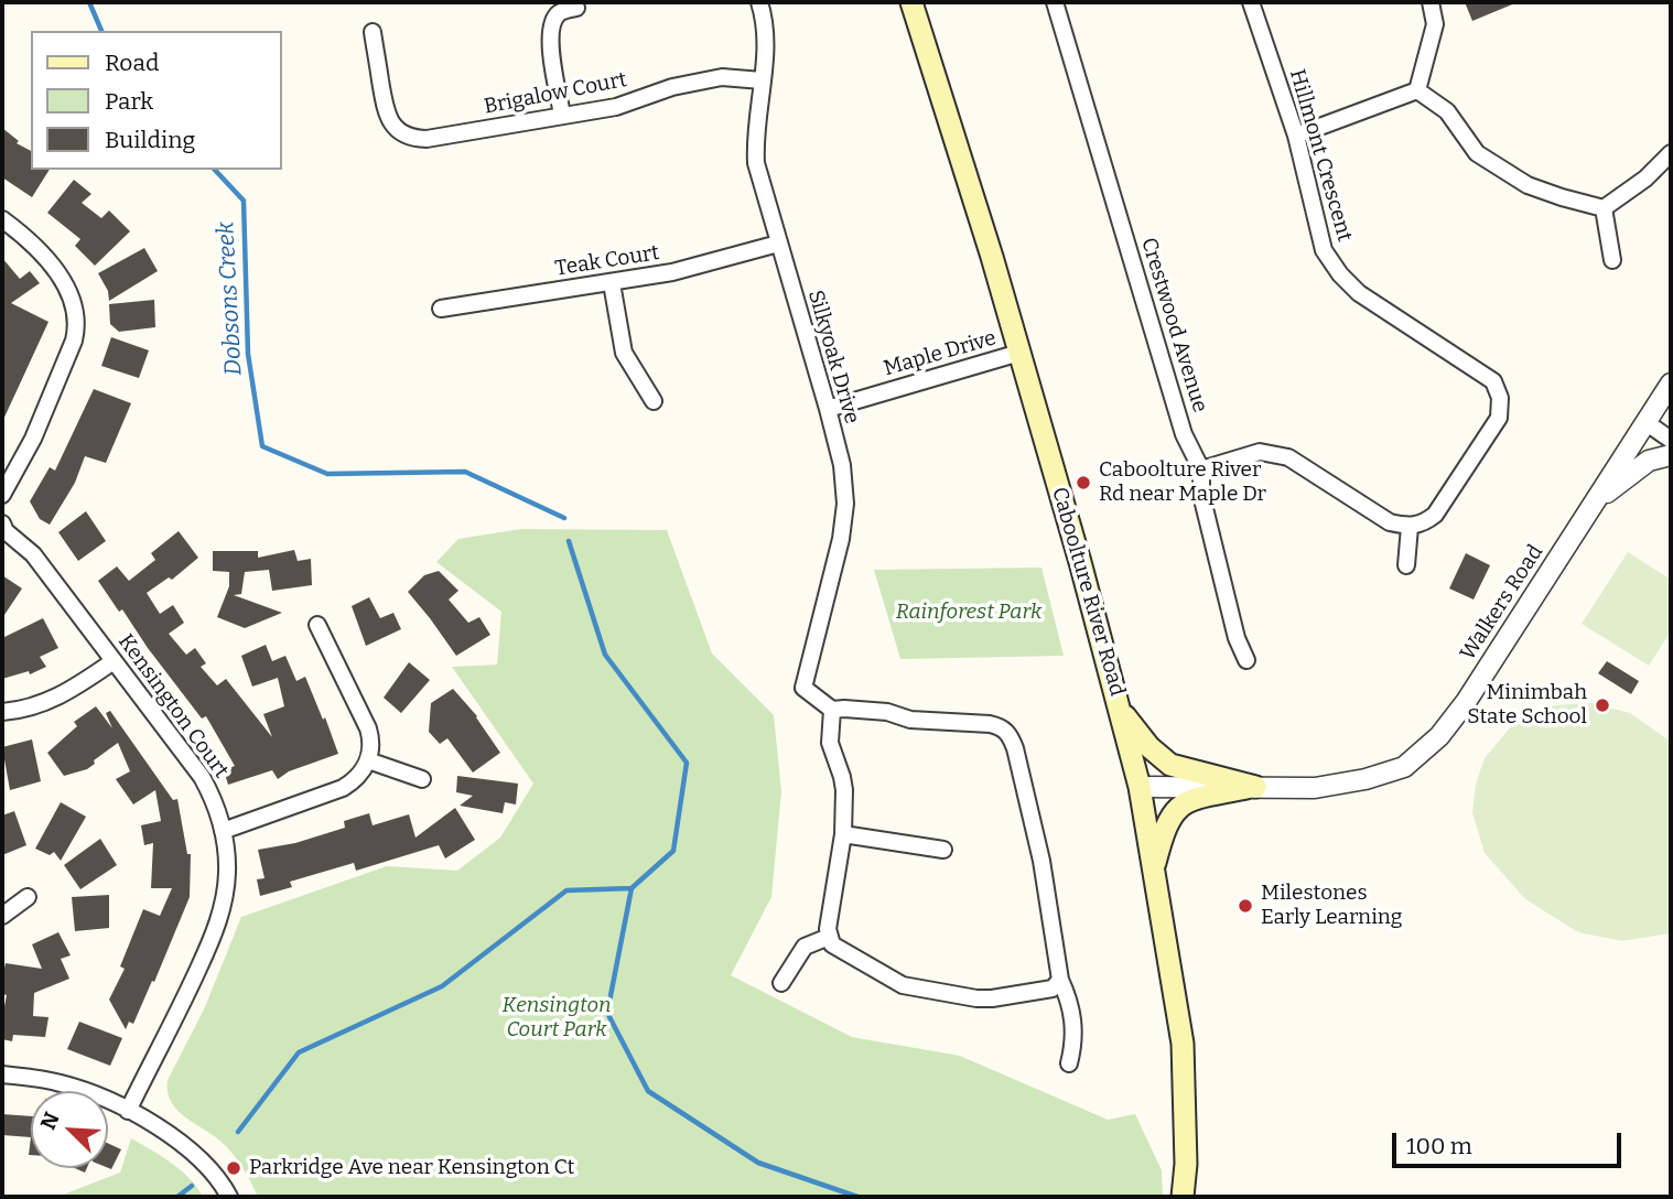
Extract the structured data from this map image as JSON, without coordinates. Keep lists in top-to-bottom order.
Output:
{
  "streets": {
    "main road": ["Caboolture River Road"],
    "street": [
      "Brigalow Court",
      "Hillmont Crescent",
      "Teak Court",
      "Crestwood Avenue",
      "Maple Drive",
      "Silkyoak Drive",
      "Walkers Road",
      "Kensington Court"
    ]
  },
  "crossings": [
    ["Brigalow Court", "Silkyoak Drive"],
    ["Teak Court", "Silkyoak Drive"],
    ["Maple Drive", "Silkyoak Drive"],
    ["Maple Drive", "Caboolture River Road"],
    ["Caboolture River Road", "Walkers Road"]
  ],
  "water": ["Dobsons Creek"],
  "parks": ["Rainforest Park", "Kensington Court Park"],
  "places": [
    "Caboolture River Rd near Maple Dr",
    "Minimbah State School",
    "Milestones Early Learning",
    "Parkridge Ave near Kensington Ct"
  ],
  "legend": ["Road", "Park", "Building"],
  "scale_bar": "100 m",
  "north": "top left"
}
